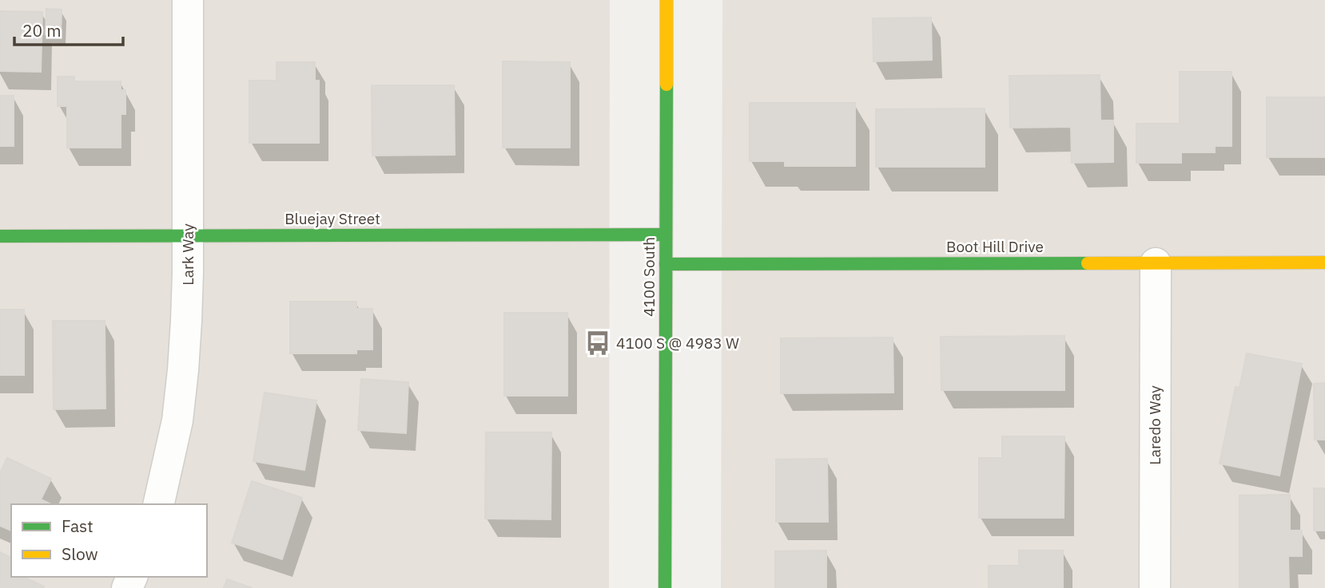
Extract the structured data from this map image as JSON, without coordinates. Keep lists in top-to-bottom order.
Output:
{
  "streets": {
    "street": [
      "Bluejay Street",
      "Boot Hill Drive",
      "Lark Way",
      "4100 South",
      "Laredo Way"
    ]
  },
  "crossings": [
    ["Bluejay Street", "Lark Way"],
    ["Bluejay Street", "4100 South"],
    ["Boot Hill Drive", "4100 South"],
    ["Boot Hill Drive", "Laredo Way"]
  ],
  "places": {
    "bus stop": ["4100 S @ 4983 W"]
  },
  "legend": ["Fast", "Slow"],
  "scale_bar": "20 m"
}
